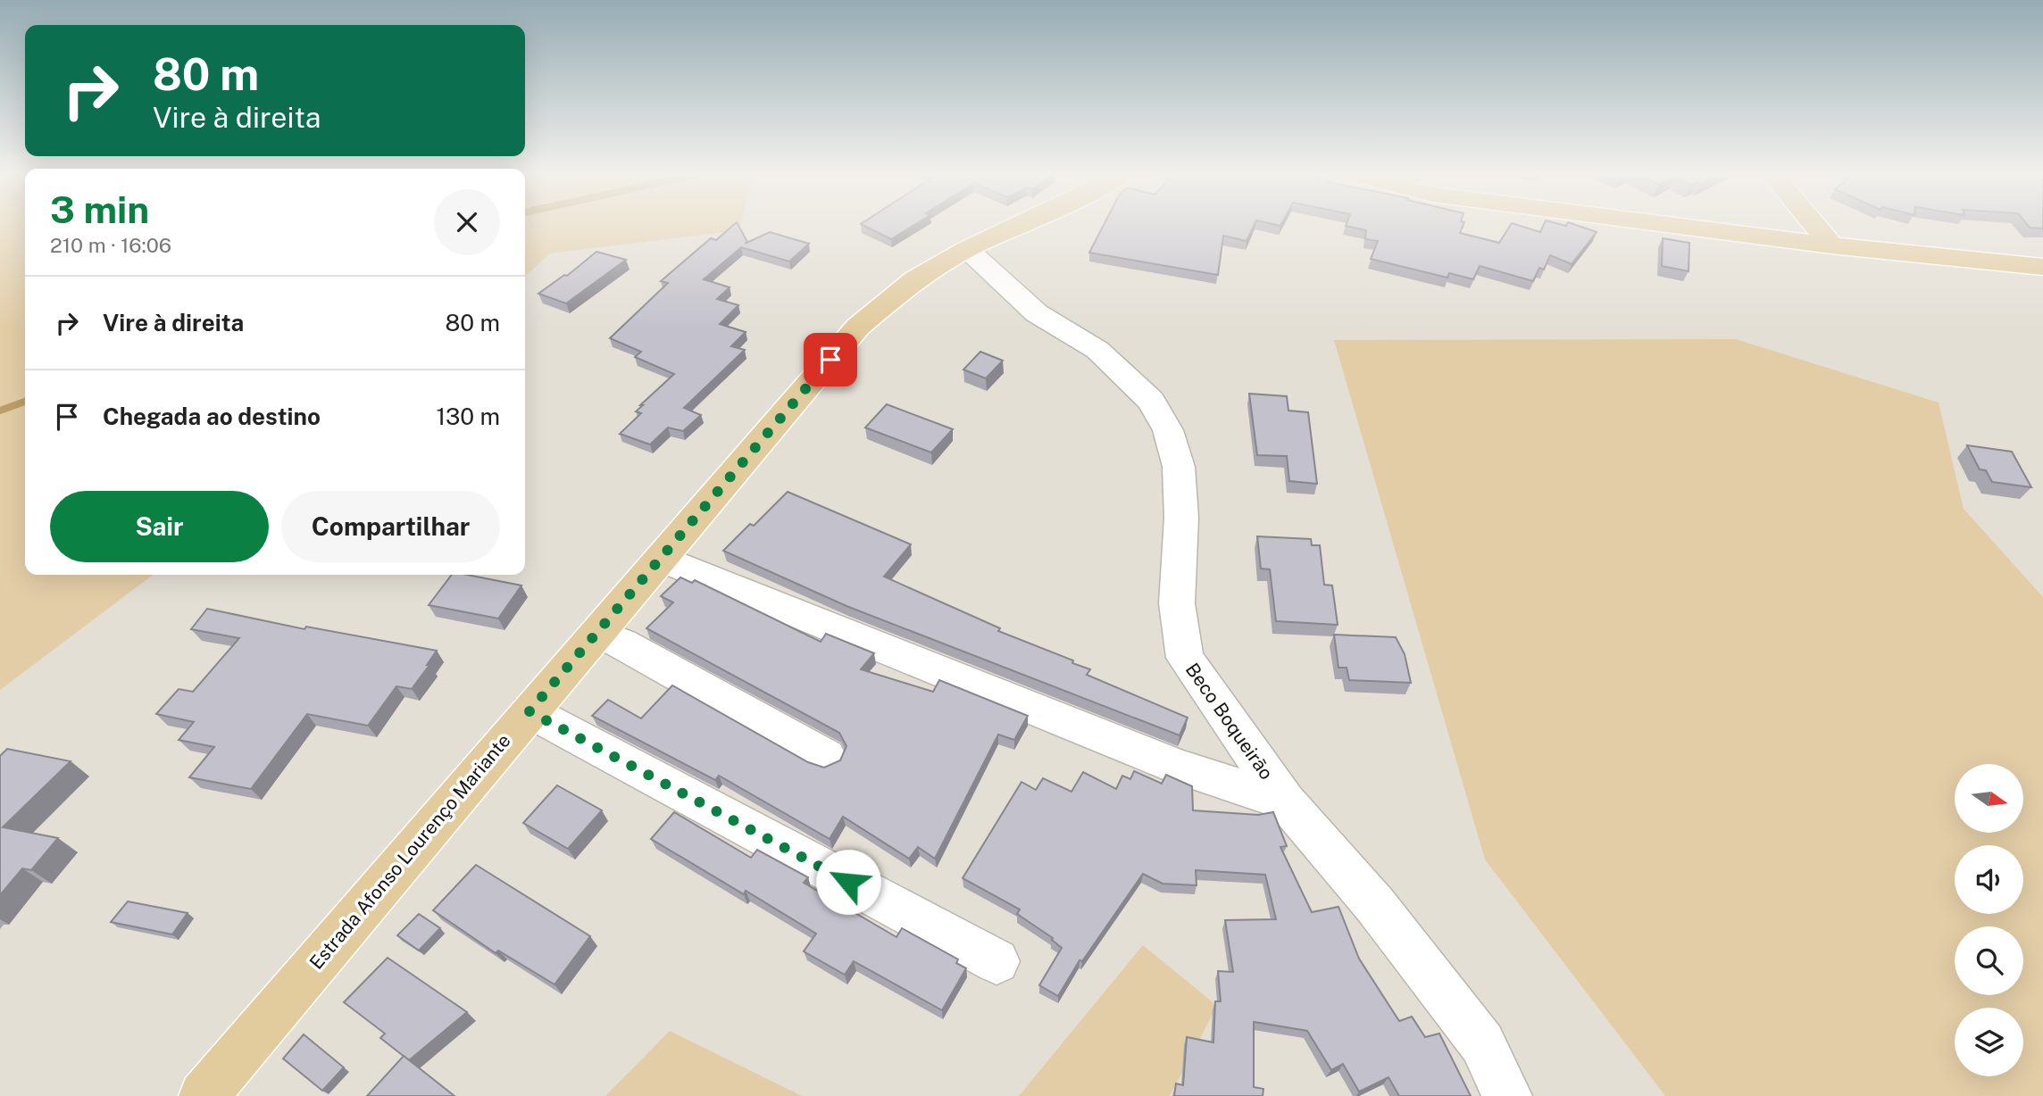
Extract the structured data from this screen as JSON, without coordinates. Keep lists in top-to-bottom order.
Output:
{
  "streets": {
    "main road": ["Estrada Afonso Lourenço Mariante"],
    "street": ["Beco Boqueirão"]
  },
  "crossings": [
    ["Beco Boqueirão", "Estrada Afonso Lourenço Mariante"]
  ],
  "north": "right",
  "page": {
    "turn": ["80 m", "Vire à direita"],
    "heading": ["3 min", "210 m · 16:06"],
    "list": [
      {
        "name": "Vire à direita",
        "value": "80 m"
      },
      {
        "name": "Chegada ao destino",
        "value": "130 m"
      }
    ],
    "buttons": ["Sair", "Compartilhar"]
  }
}
